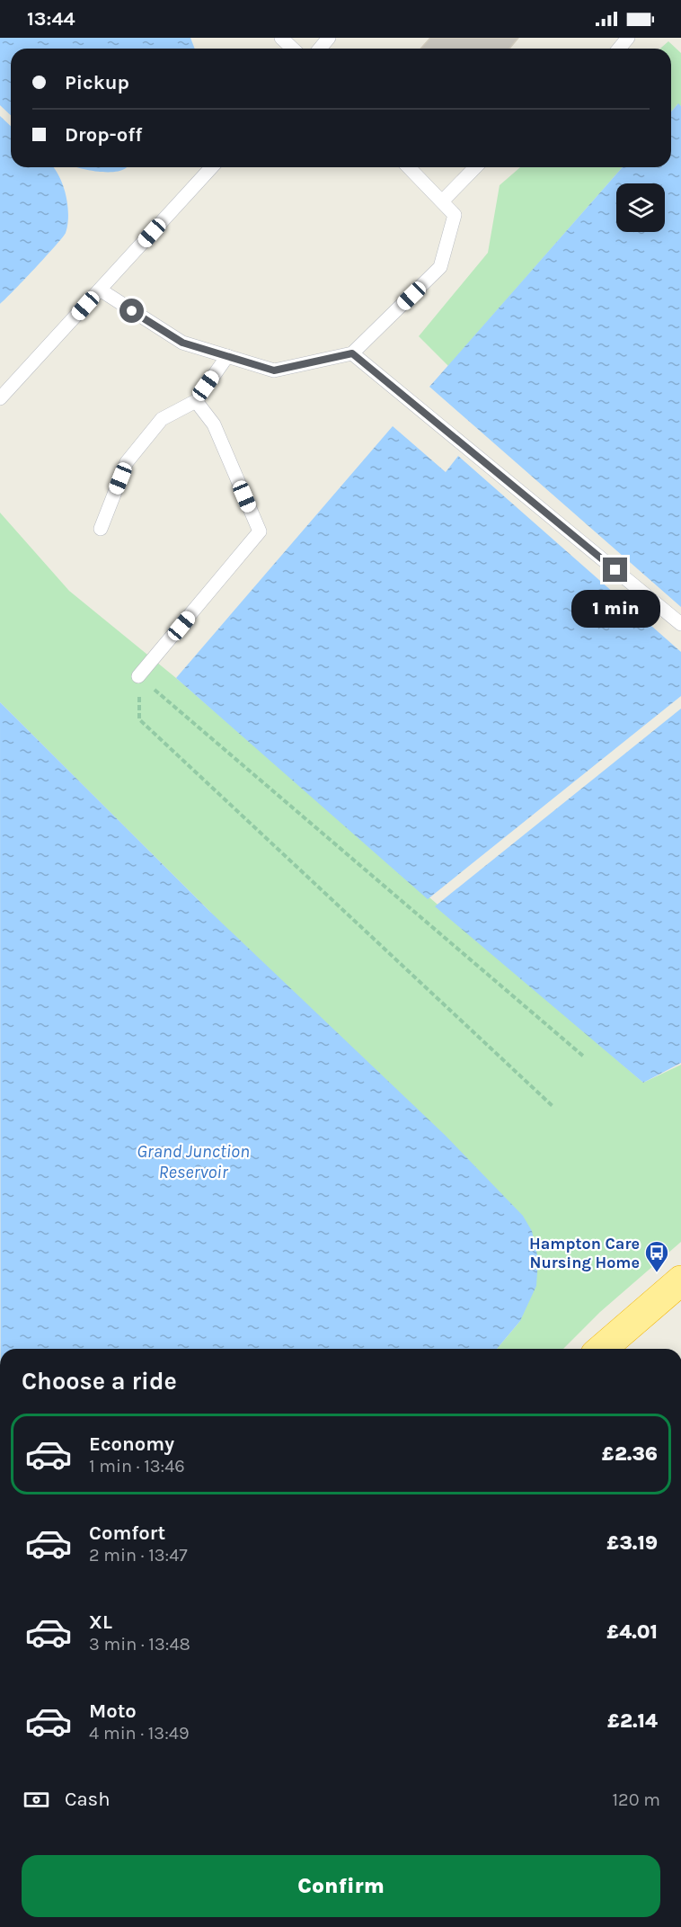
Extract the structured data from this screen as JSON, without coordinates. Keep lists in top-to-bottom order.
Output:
{
  "water": ["Grand Junction Reservoir"],
  "places": {
    "bus stop": ["Hampton Care Nursing Home"]
  },
  "page": {
    "status": "13:44",
    "banner": ["Pickup", "Drop-off"],
    "bubble": "1 min",
    "heading": "Choose a ride",
    "list": [
      {
        "name": "Economy",
        "note": "1 min · 13:46",
        "value": "£2.36"
      },
      {
        "name": "Comfort",
        "note": "2 min · 13:47",
        "value": "£3.19"
      },
      {
        "name": "XL",
        "note": "3 min · 13:48",
        "value": "£4.01"
      },
      {
        "name": "Moto",
        "note": "4 min · 13:49",
        "value": "£2.14"
      }
    ],
    "pay": ["Cash", "120 m"],
    "buttons": "Confirm"
  }
}
